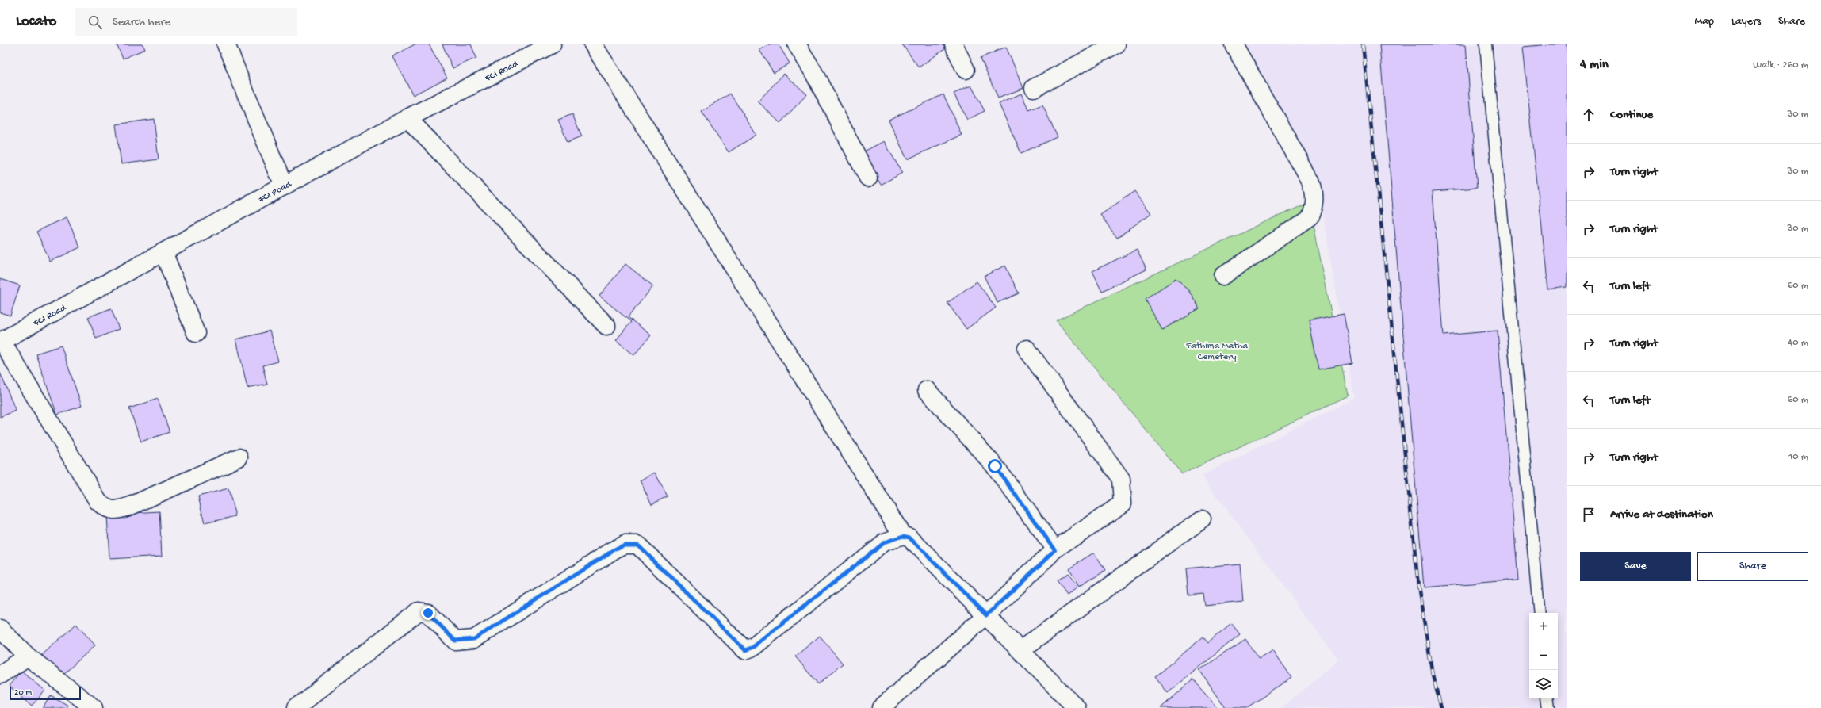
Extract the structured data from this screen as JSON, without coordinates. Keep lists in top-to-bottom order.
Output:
{
  "streets": {
    "street": ["FCI Road"]
  },
  "parks": ["Fathima Matha Cemetery"],
  "scale_bar": "20 m",
  "page": {
    "header": "Locato",
    "search": "Search here",
    "nav": ["Map", "Layers", "Share"],
    "heading": ["4 min", "Walk · 260 m"],
    "list": [
      ["Continue", "30 m"],
      ["Turn right", "30 m"],
      ["Turn right", "30 m"],
      ["Turn left", "60 m"],
      ["Turn right", "40 m"],
      ["Turn left", "60 m"],
      ["Turn right", "10 m"],
      "Arrive at destination"
    ],
    "buttons": ["Save", "Share"],
    "map_buttons": ["+", "−"],
    "scale": "20 m"
  }
}
